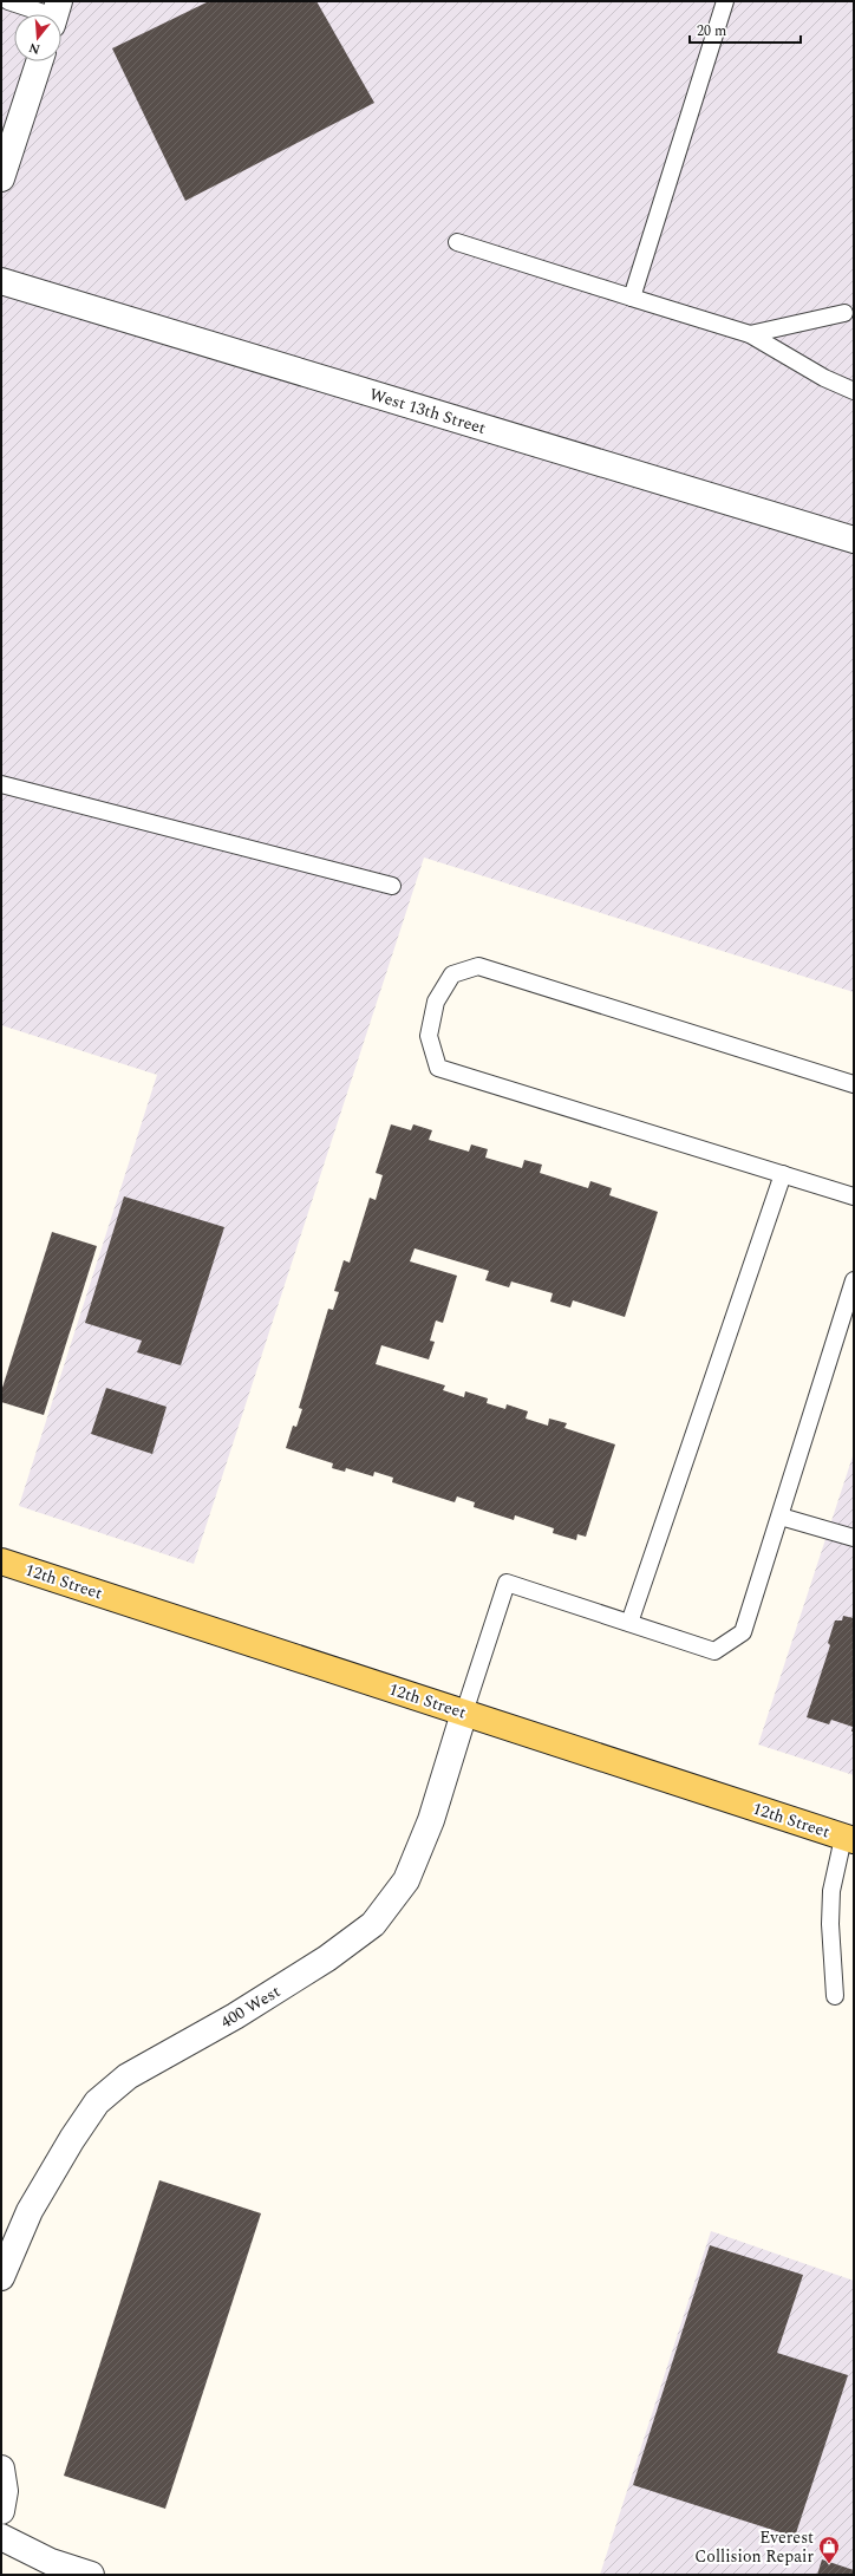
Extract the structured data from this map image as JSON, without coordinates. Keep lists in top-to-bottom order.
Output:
{
  "streets": {
    "main road": ["12th Street"],
    "street": ["West 13th Street", "400 West"]
  },
  "crossings": [
    ["12th Street", "400 West"]
  ],
  "places": {
    "shop": ["Everest Collision Repair"]
  },
  "scale_bar": "20 m",
  "north": "bottom"
}
